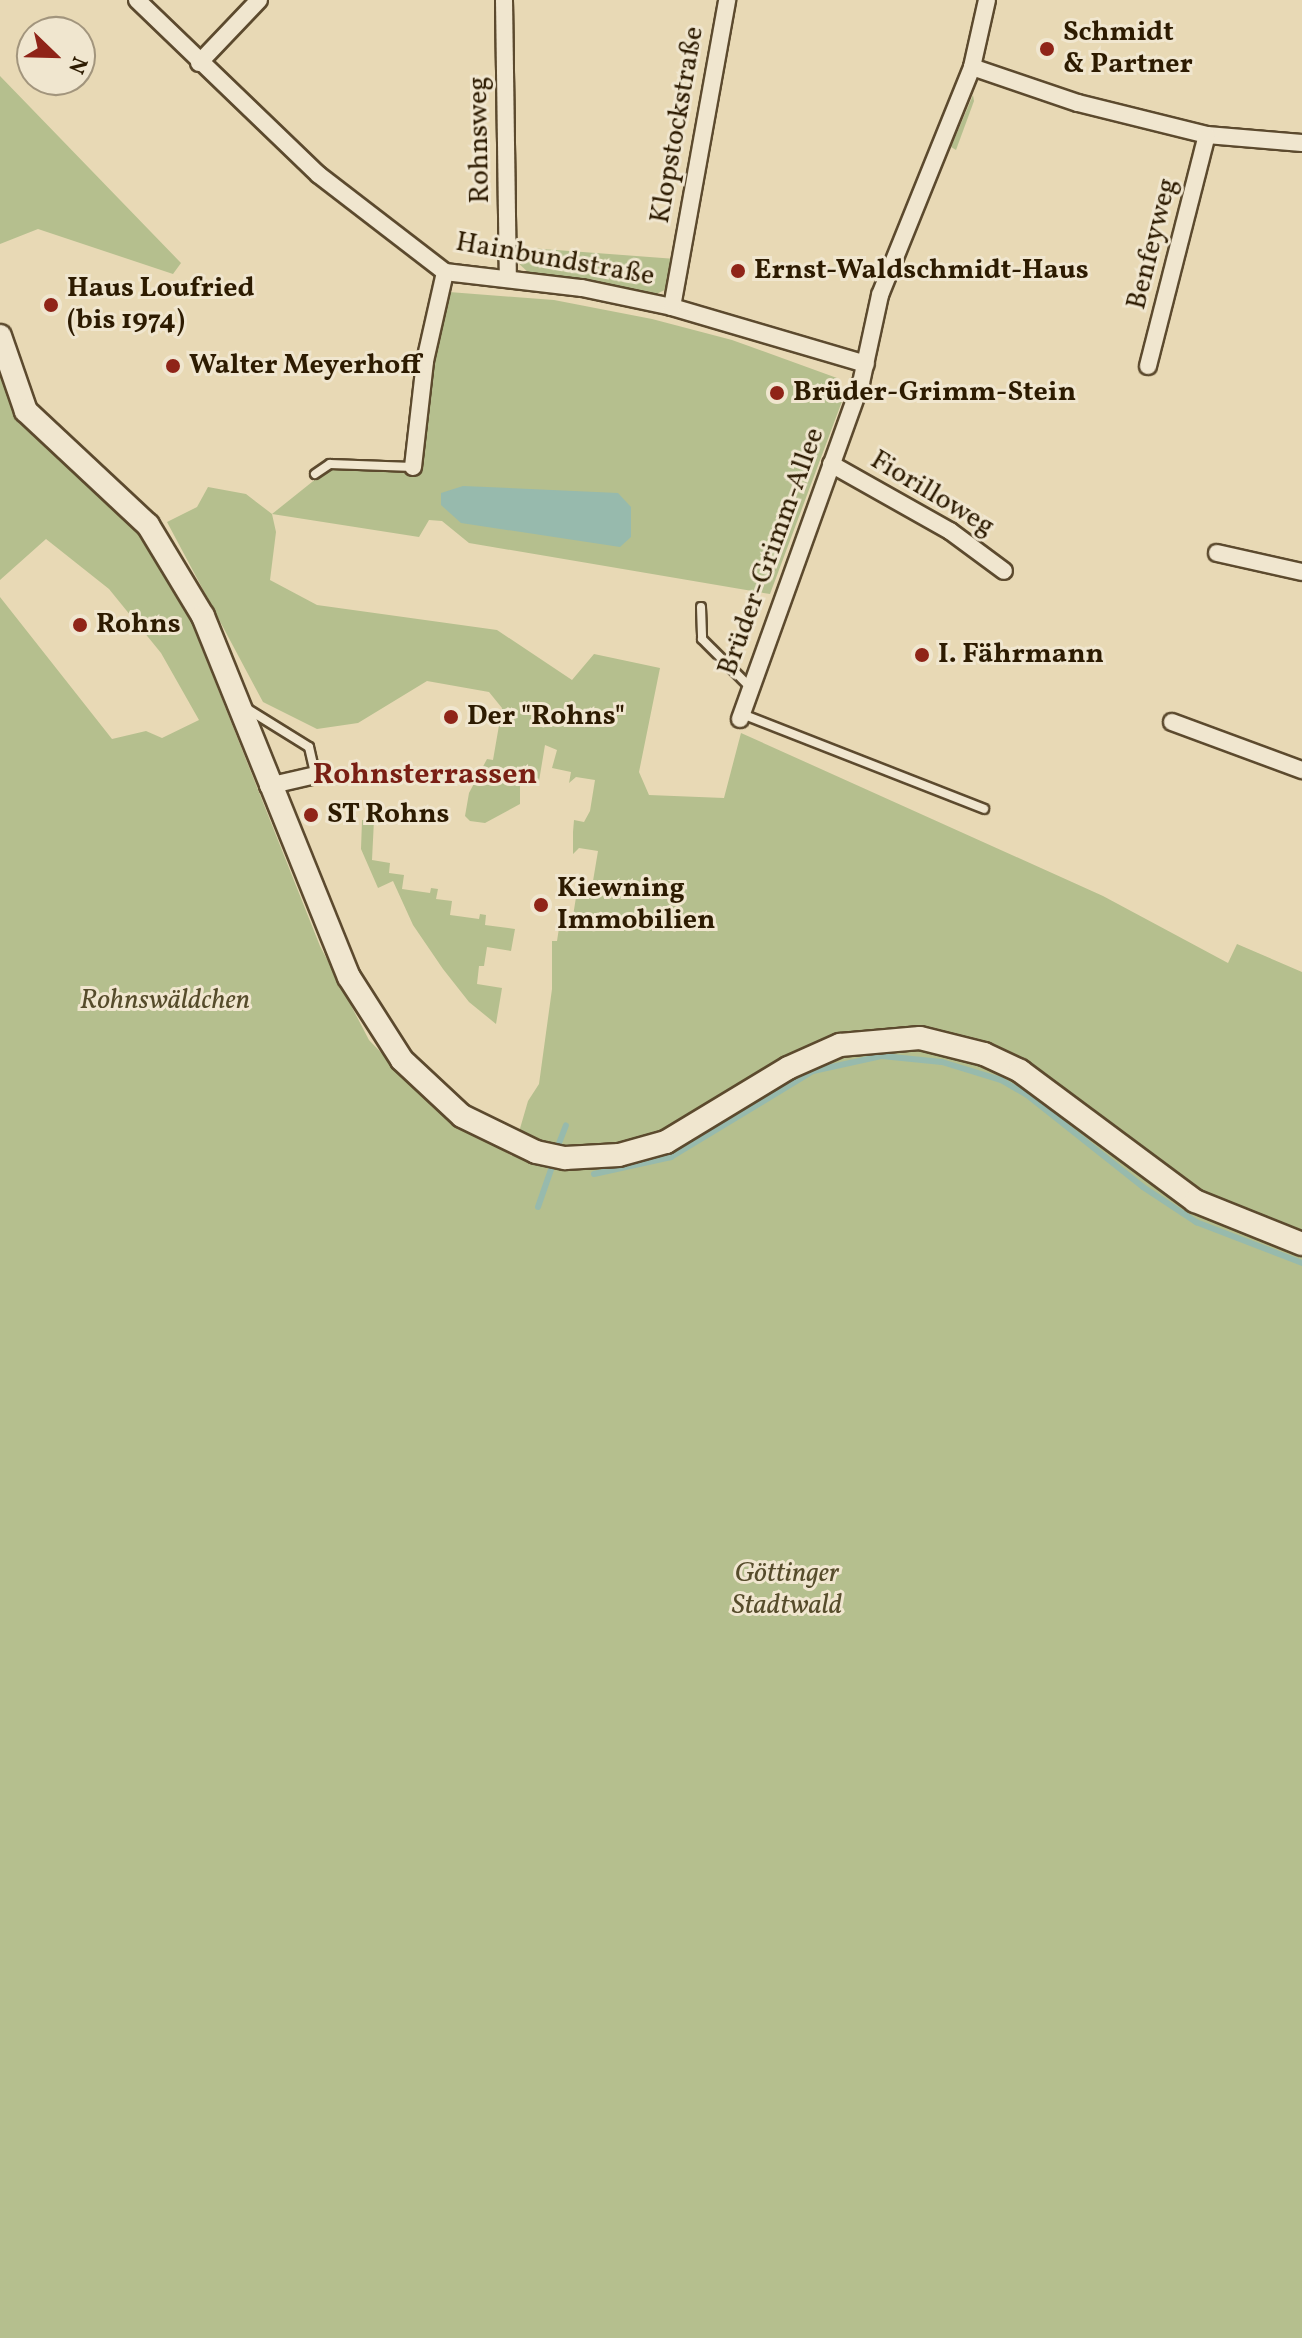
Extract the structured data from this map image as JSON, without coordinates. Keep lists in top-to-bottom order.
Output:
{
  "streets": {
    "street": [
      "Klopstockstraße",
      "Rohnsweg",
      "Benfeyweg",
      "Hainbundstraße",
      "Fiorilloweg",
      "Brüder-Grimm-Allee"
    ]
  },
  "crossings": [
    ["Klopstockstraße", "Hainbundstraße"],
    ["Rohnsweg", "Hainbundstraße"],
    ["Hainbundstraße", "Brüder-Grimm-Allee"],
    ["Fiorilloweg", "Brüder-Grimm-Allee"]
  ],
  "districts": ["Rohnsterrassen"],
  "parks": ["Rohnswäldchen", "Göttinger Stadtwald"],
  "places": [
    "Schmidt & Partner",
    "Ernst-Waldschmidt-Haus",
    "Haus Loufried (bis 1974)",
    "Walter Meyerhoff",
    "Brüder-Grimm-Stein",
    "Rohns",
    "I. Fährmann",
    "Der \"Rohns\"",
    "ST Rohns",
    "Kiewning Immobilien"
  ],
  "north": "bottom right"
}
